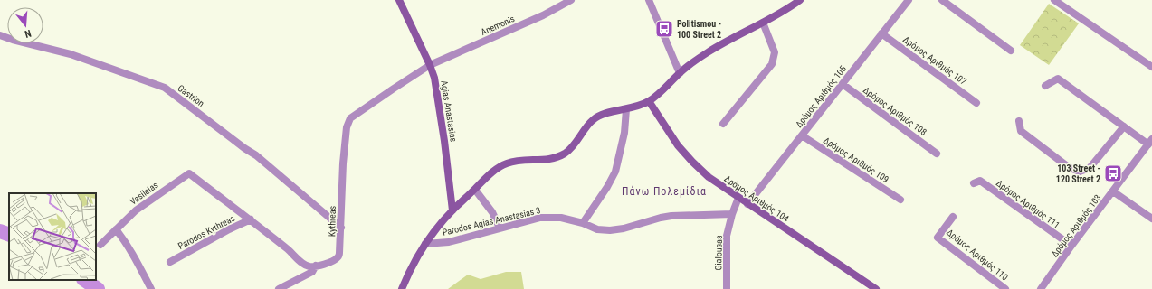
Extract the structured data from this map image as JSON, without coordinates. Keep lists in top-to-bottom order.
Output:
{
  "streets": {
    "street": [
      "Anemonis",
      "Δρόμος Αριθμός 107",
      "Gastrion",
      "Δρόμος Αριθμός 105",
      "Agias Anastasias",
      "Δρόμος Αριθμός 108",
      "Δρόμος Αριθμός 109",
      "Vasileias",
      "Δρόμος Αριθμός 104",
      "Δρόμος Αριθμός 111",
      "Kythreas",
      "Parodos Agias Anastasias 3",
      "Δρόμος Αριθμός 103",
      "Parodos Kythreas",
      "Gialousas",
      "Δρόμος Αριθμός 110"
    ]
  },
  "crossings": [
    ["Anemonis", "Agias Anastasias"],
    ["Anemonis", "Kythreas"],
    ["Δρόμος Αριθμός 107", "Δρόμος Αριθμός 105"],
    ["Gastrion", "Kythreas"],
    ["Δρόμος Αριθμός 105", "Δρόμος Αριθμός 108"],
    ["Δρόμος Αριθμός 105", "Δρόμος Αριθμός 109"],
    ["Δρόμος Αριθμός 105", "Δρόμος Αριθμός 104"],
    ["Agias Anastasias", "Kythreas"],
    ["Vasileias", "Parodos Kythreas"],
    ["Δρόμος Αριθμός 104", "Gialousas"],
    ["Δρόμος Αριθμός 111", "Δρόμος Αριθμός 103"],
    ["Parodos Agias Anastasias 3", "Gialousas"]
  ],
  "districts": ["Πάνω Πολεμίδια"],
  "places": {
    "bus stop": ["Politismou - 100 Street 2", "103 Street - 120 Street 2"]
  },
  "north": "bottom"
}
